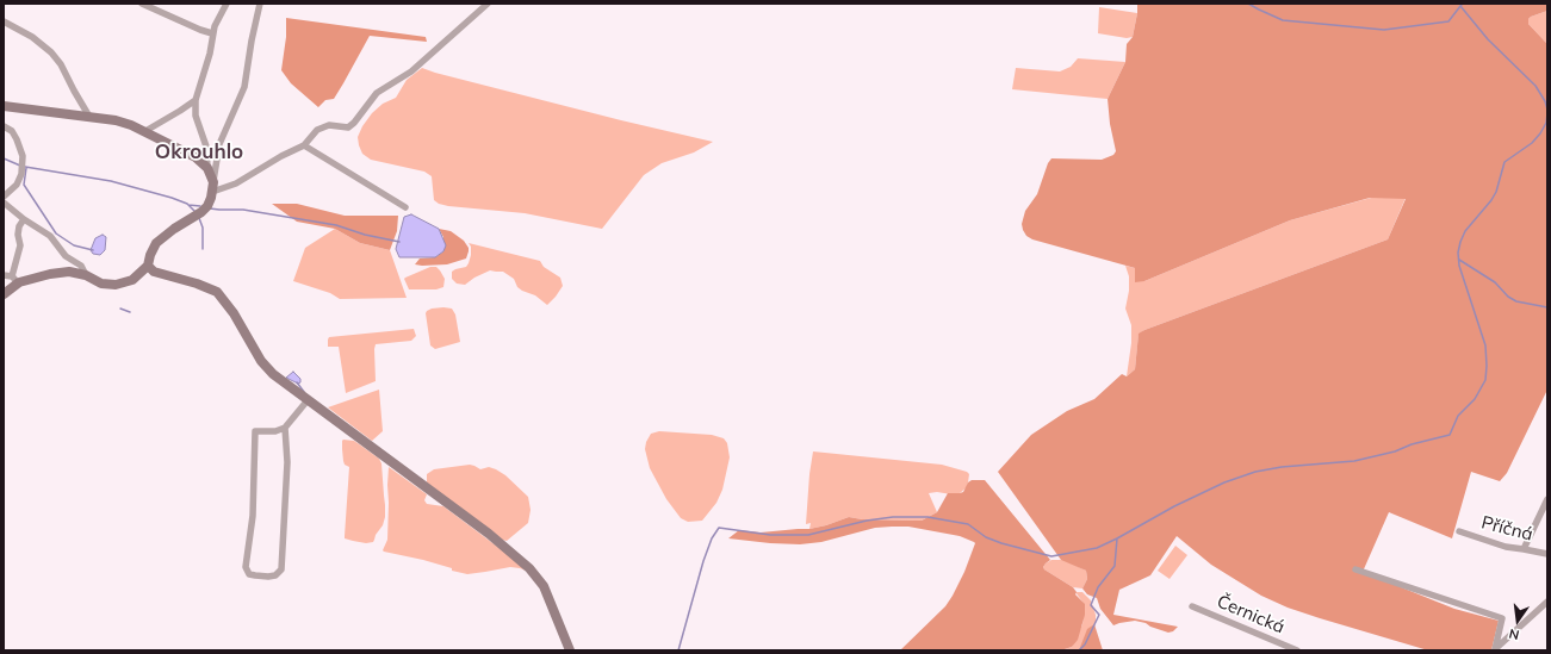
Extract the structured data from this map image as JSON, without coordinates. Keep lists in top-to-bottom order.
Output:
{
  "streets": {
    "street": ["Příčná", "Černická"]
  },
  "districts": ["Okrouhlo"],
  "north": "bottom"
}
